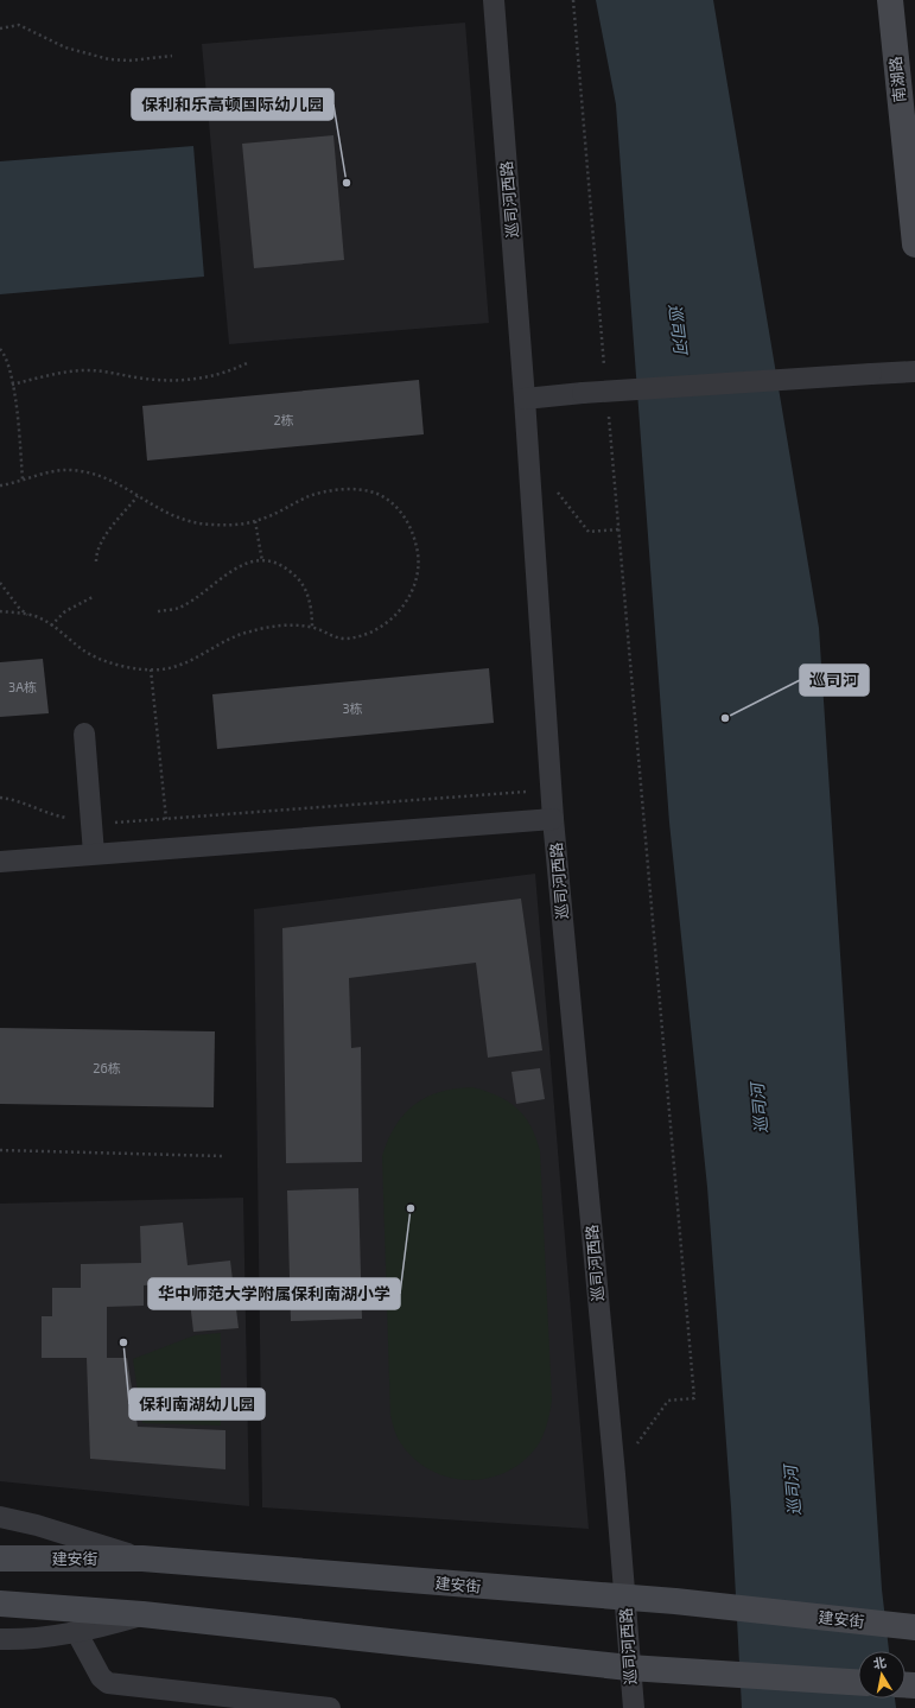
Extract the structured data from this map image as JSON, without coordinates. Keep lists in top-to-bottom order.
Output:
{
  "streets": {
    "main road": ["南湖路", "建安街"],
    "street": ["巡司河西路"]
  },
  "crossings": [
    ["巡司河西路", "建安街"]
  ],
  "water": ["巡司河"],
  "places": [
    "保利和乐高顿国际幼儿园",
    "巡司河",
    "华中师范大学附属保利南湖小学",
    "保利南湖幼儿园"
  ],
  "house_numbers": [
    "2栋",
    "3A栋",
    "3栋",
    "26栋"
  ],
  "north": "top"
}
